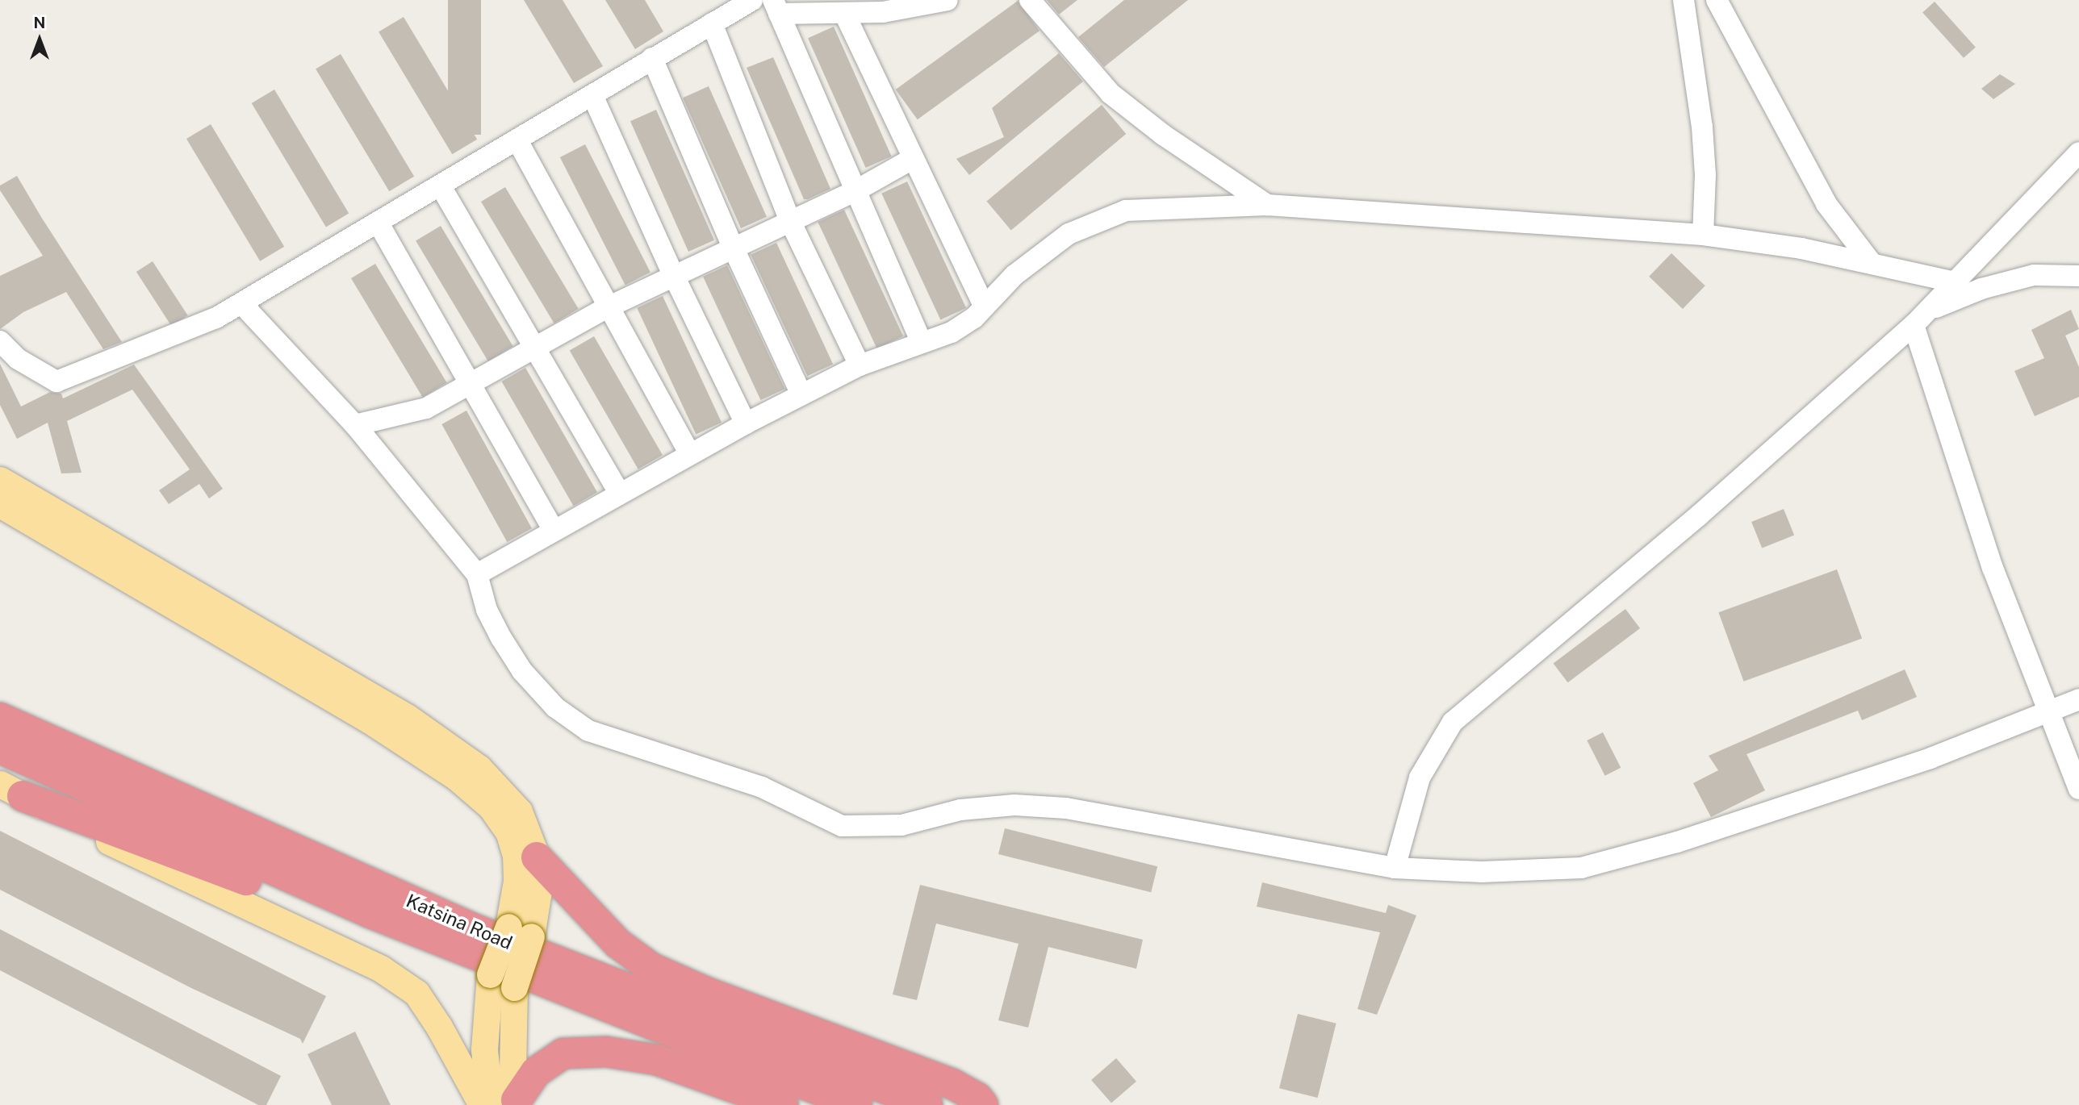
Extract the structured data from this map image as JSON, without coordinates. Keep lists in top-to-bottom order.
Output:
{
  "streets": {
    "highway": ["Katsina Road"]
  },
  "north": "top"
}
